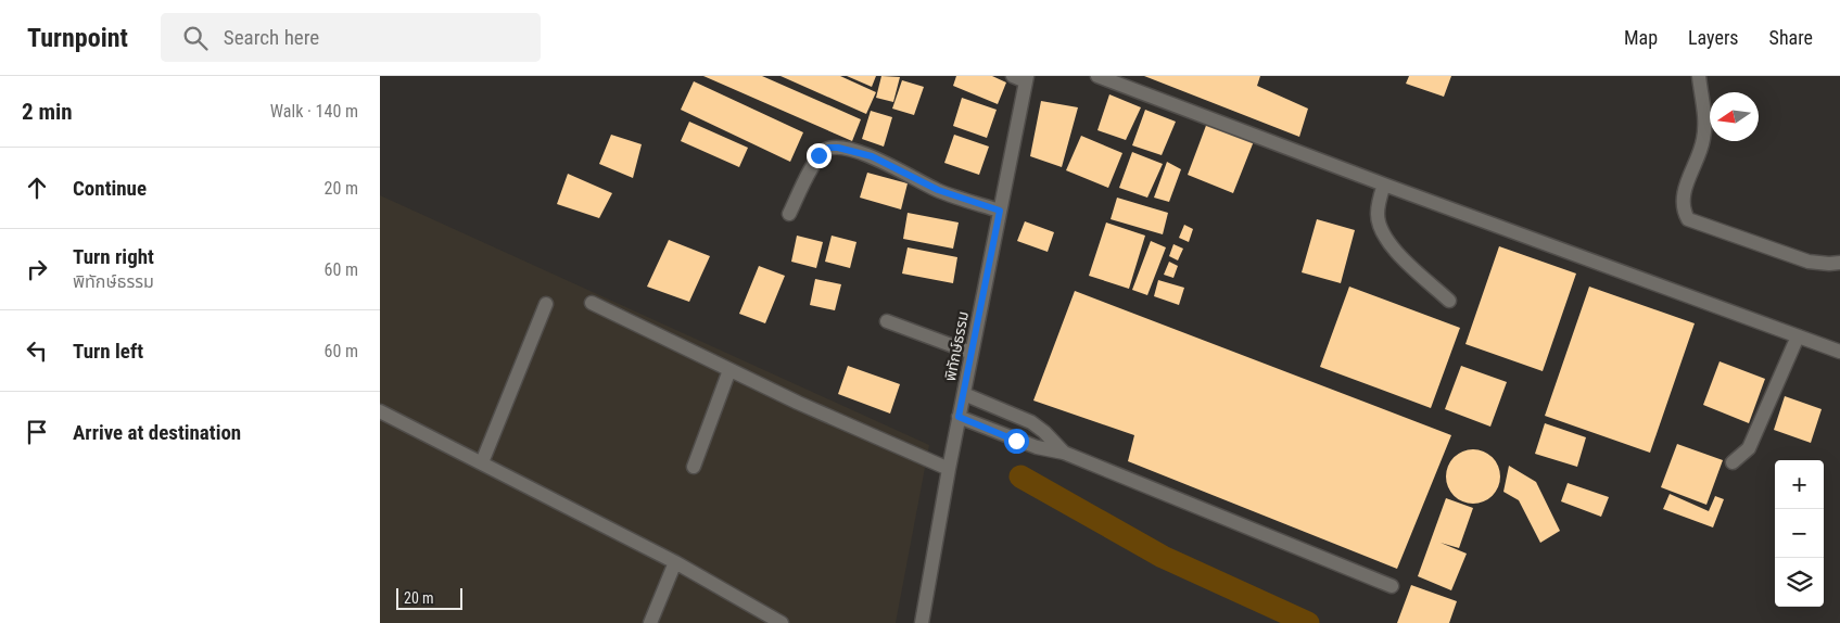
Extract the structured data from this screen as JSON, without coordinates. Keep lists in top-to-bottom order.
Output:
{
  "streets": {
    "street": ["พิทักษ์ธรรม"]
  },
  "scale_bar": "20 m",
  "north": "left",
  "page": {
    "header": "Turnpoint",
    "search": "Search here",
    "nav": ["Map", "Layers", "Share"],
    "heading": ["2 min", "Walk · 140 m"],
    "list": [
      ["Continue", "20 m"],
      ["Turn right", "พิทักษ์ธรรม", "60 m"],
      ["Turn left", "60 m"],
      "Arrive at destination"
    ],
    "map_buttons": ["+", "−"],
    "scale": "20 m"
  }
}
